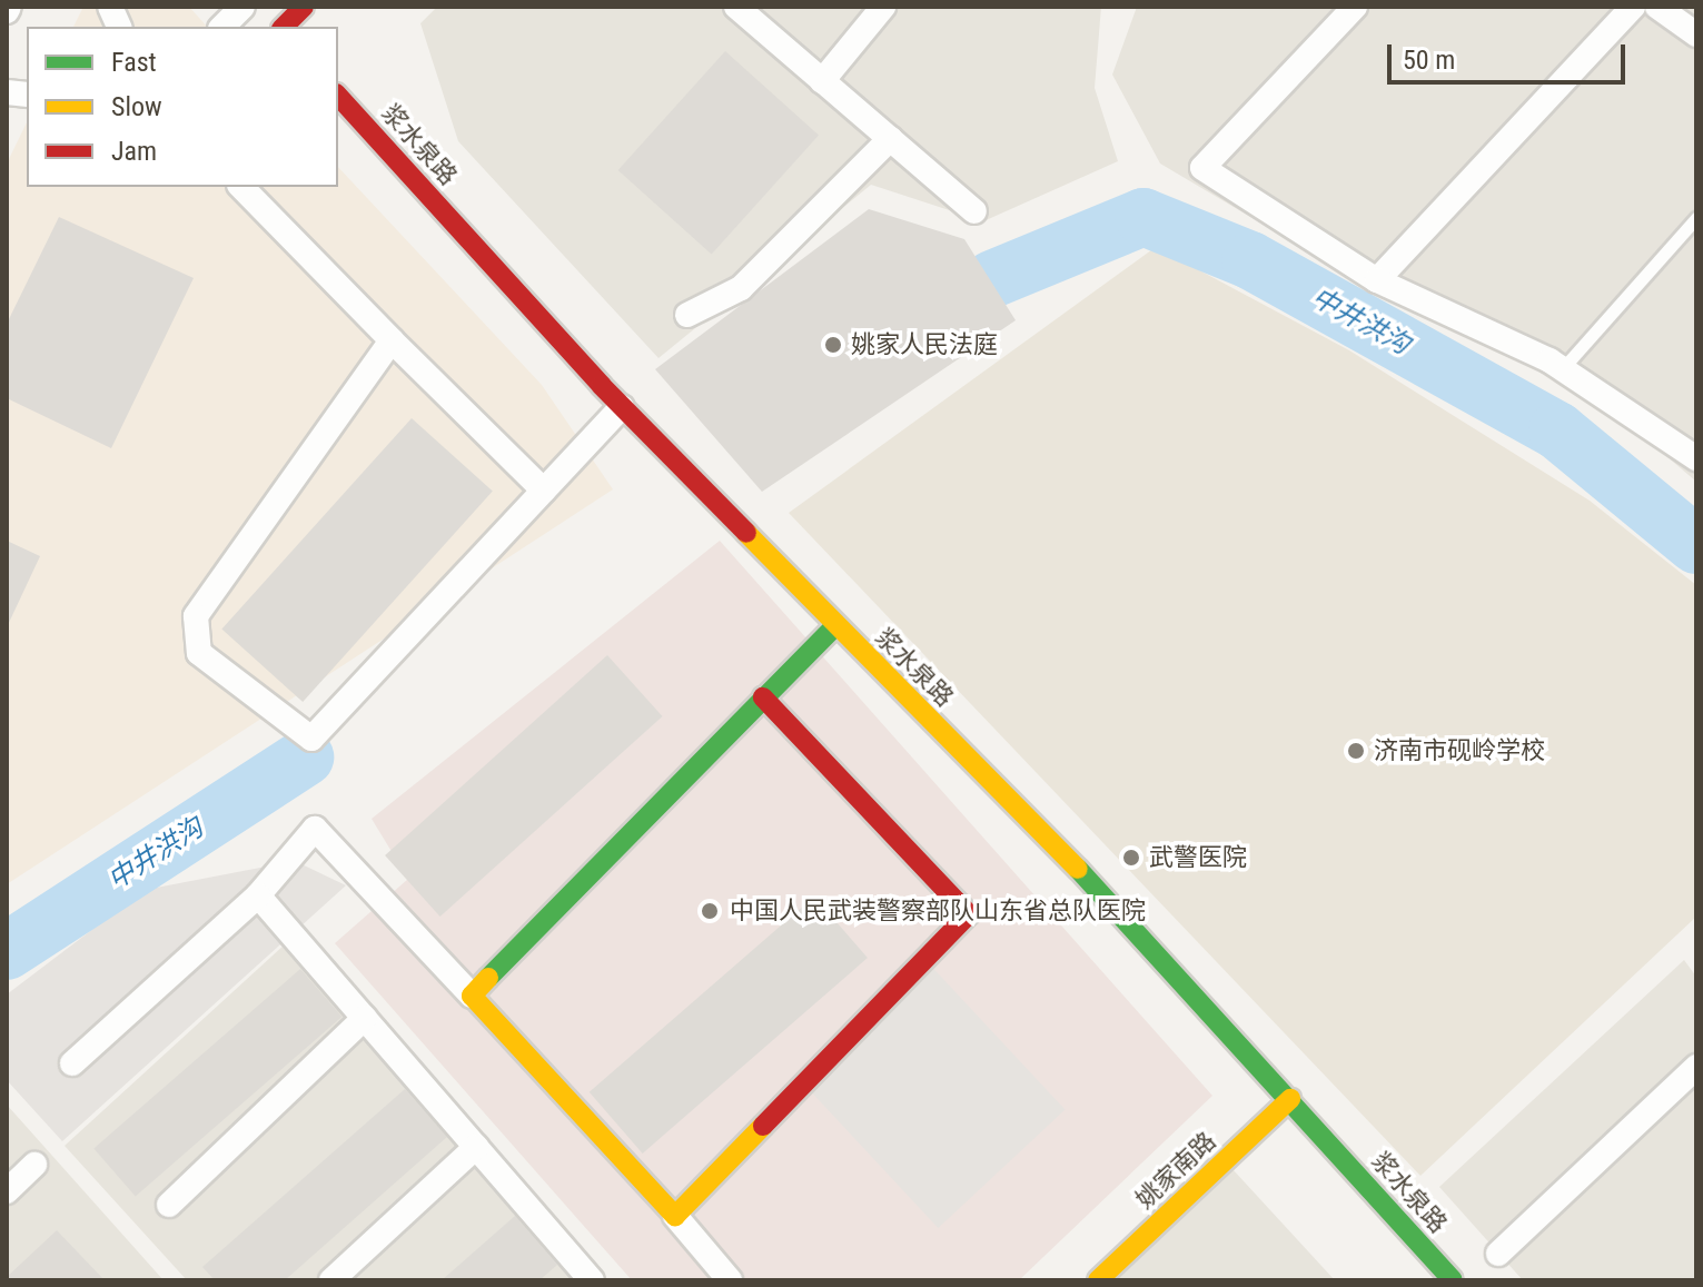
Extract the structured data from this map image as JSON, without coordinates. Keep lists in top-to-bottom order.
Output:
{
  "streets": {
    "street": ["浆水泉路", "姚家南路"]
  },
  "crossings": [
    ["浆水泉路", "姚家南路"]
  ],
  "water": ["中井洪沟"],
  "places": [
    "姚家人民法庭",
    "济南市砚岭学校",
    "武警医院",
    "中国人民武装警察部队山东省总队医院"
  ],
  "legend": ["Fast", "Slow", "Jam"],
  "scale_bar": "50 m"
}
